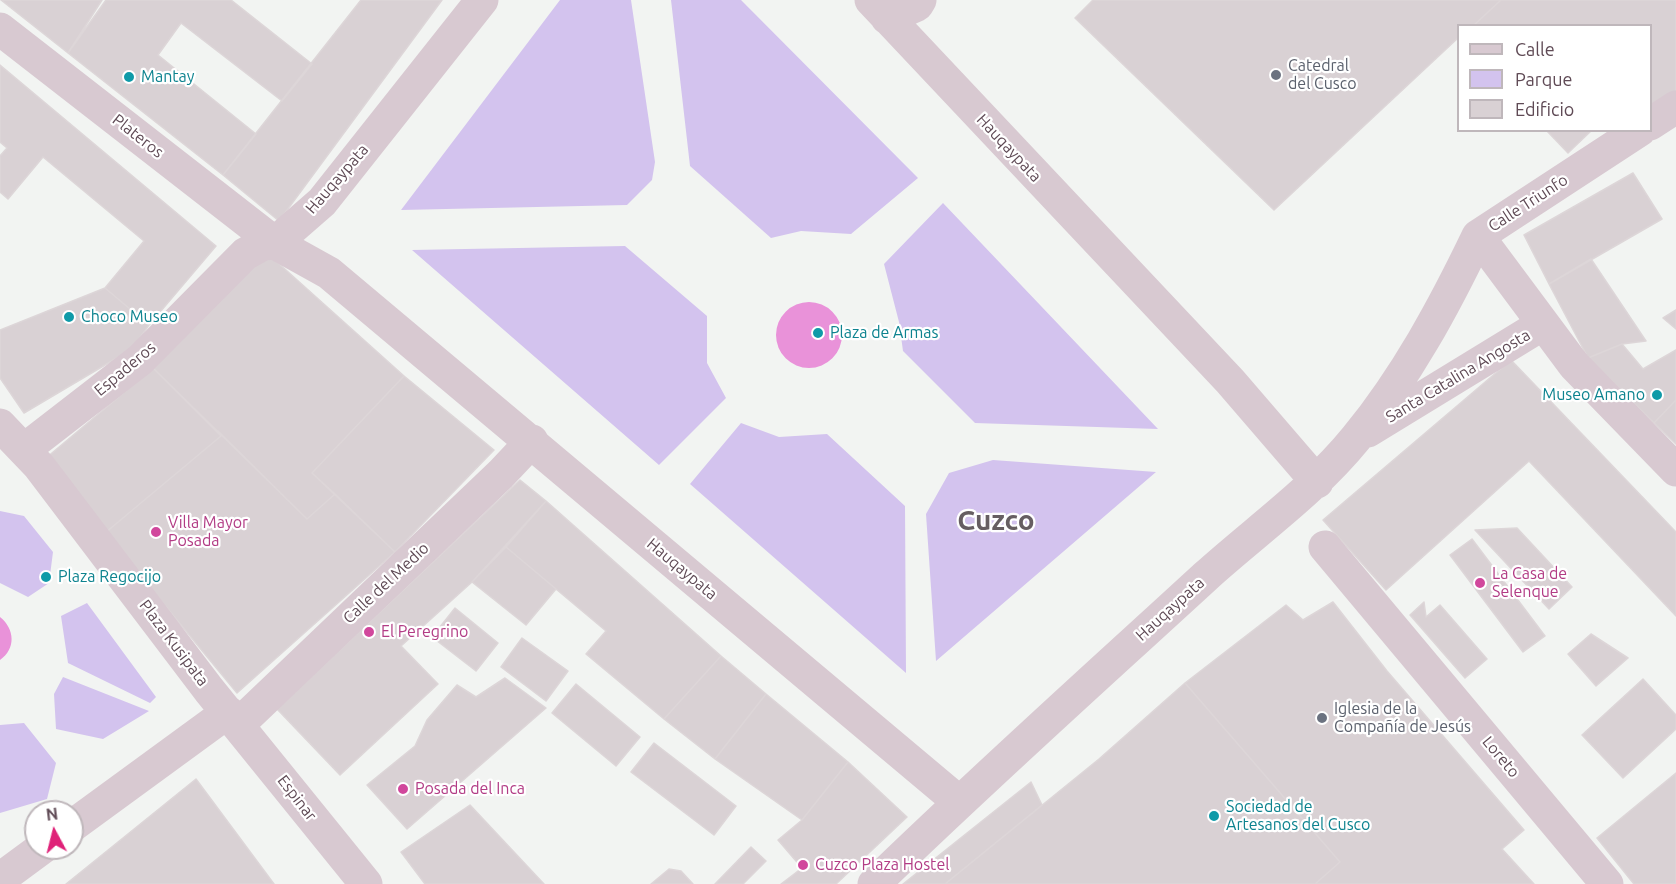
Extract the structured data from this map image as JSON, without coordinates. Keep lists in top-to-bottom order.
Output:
{
  "streets": {
    "street": [
      "Plateros",
      "Hauqaypata",
      "Calle Triunfo",
      "Espaderos",
      "Santa Catalina Angosta",
      "Calle del Medio",
      "Plaza Kusipata",
      "Loreto",
      "Espinar"
    ]
  },
  "crossings": [
    ["Plateros", "Hauqaypata"],
    ["Plateros", "Espaderos"],
    ["Hauqaypata", "Espaderos"],
    ["Hauqaypata", "Santa Catalina Angosta"],
    ["Hauqaypata", "Calle del Medio"],
    ["Calle Triunfo", "Santa Catalina Angosta"],
    ["Espaderos", "Plaza Kusipata"],
    ["Calle del Medio", "Plaza Kusipata"],
    ["Calle del Medio", "Espinar"],
    ["Plaza Kusipata", "Espinar"]
  ],
  "districts": ["Cuzco"],
  "places": [
    "Catedral del Cusco",
    "Mantay",
    "Choco Museo",
    "Plaza de Armas",
    "Museo Amano",
    "Villa Mayor Posada",
    "Plaza Regocijo",
    "La Casa de Selenque",
    "El Peregrino",
    "Iglesia de la Compañía de Jesús",
    "Posada del Inca",
    "Sociedad de Artesanos del Cusco",
    "Cuzco Plaza Hostel"
  ],
  "legend": ["Calle", "Parque", "Edificio"],
  "north": "top"
}
